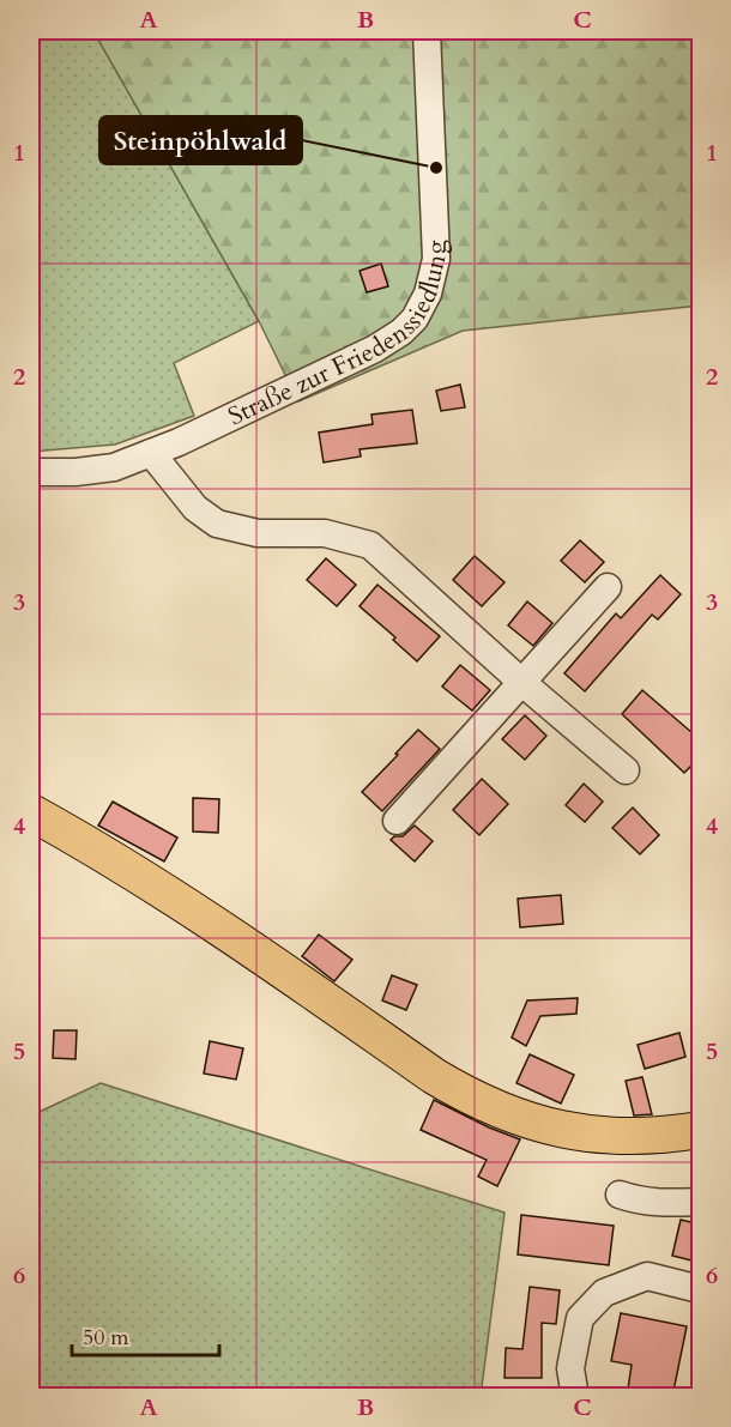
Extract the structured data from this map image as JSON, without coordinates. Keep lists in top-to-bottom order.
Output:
{
  "streets": {
    "street": ["Straße zur Friedenssiedlung"]
  },
  "places": ["Steinpöhlwald"],
  "scale_bar": "50 m",
  "grid": {
    "columns": ["A", "B", "C"],
    "rows": [
      "1",
      "2",
      "3",
      "4",
      "5",
      "6"
    ]
  }
}
